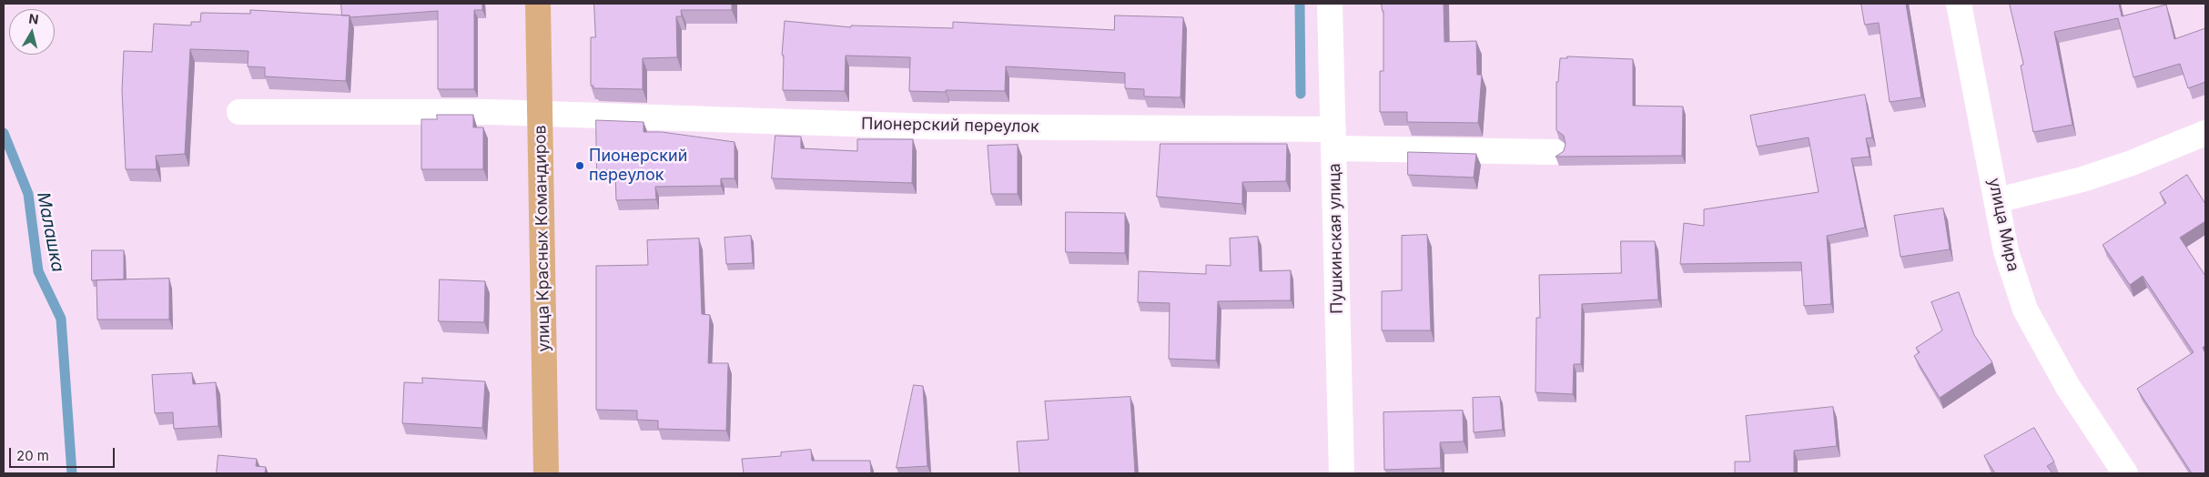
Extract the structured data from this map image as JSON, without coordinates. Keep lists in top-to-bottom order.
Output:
{
  "streets": {
    "main road": ["улица Красных Командиров"],
    "street": ["Пионерский переулок", "улица Мира", "Пушкинская улица"]
  },
  "crossings": [
    ["Пионерский переулок", "улица Красных Командиров"],
    ["Пионерский переулок", "Пушкинская улица"]
  ],
  "water": ["Малашка"],
  "places": ["Пионерский переулок"],
  "scale_bar": "20 m",
  "north": "top"
}
